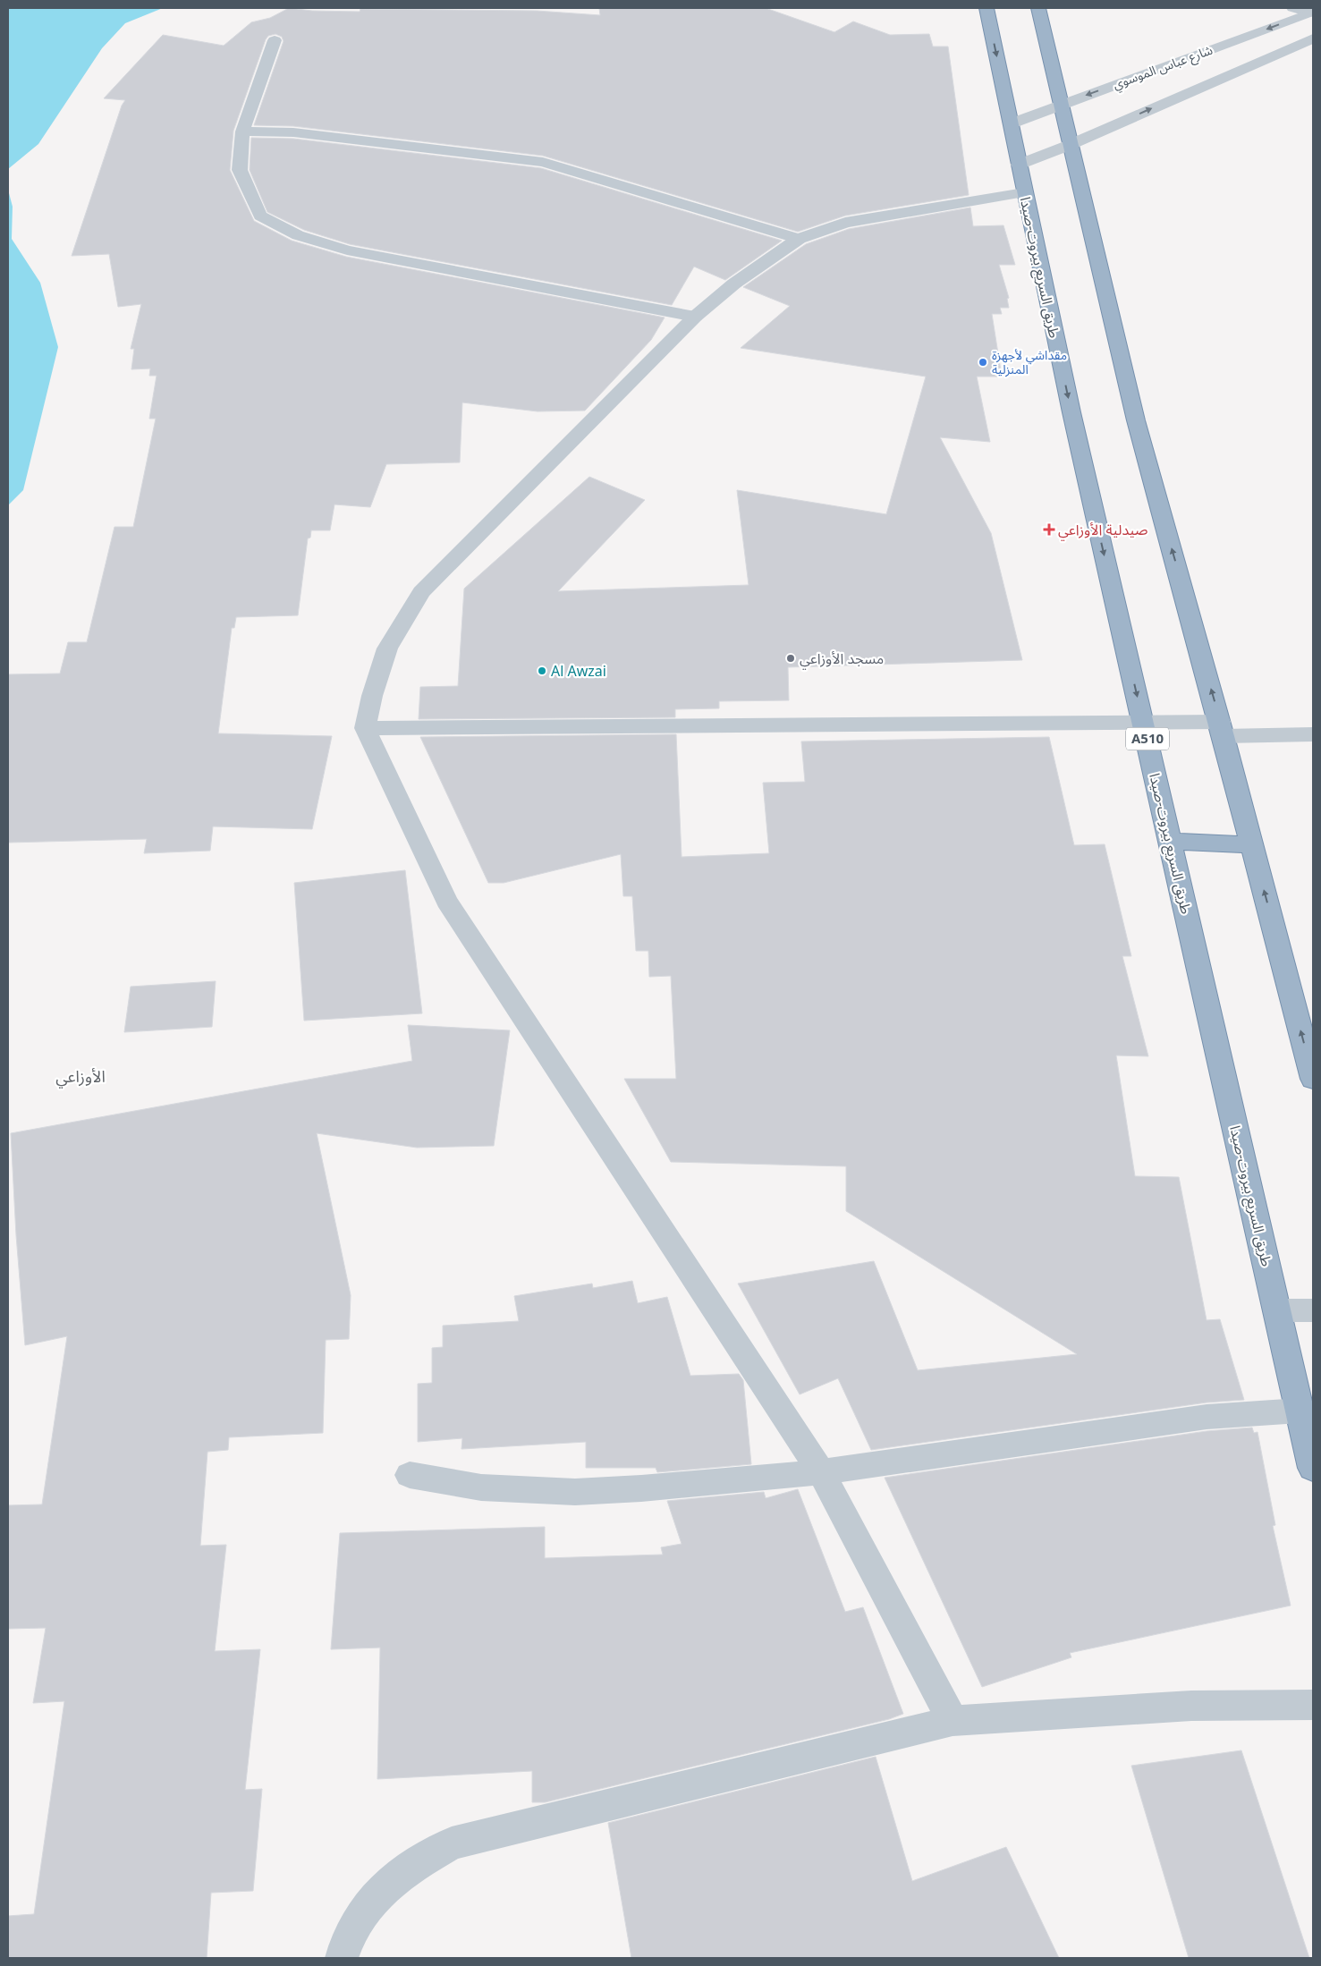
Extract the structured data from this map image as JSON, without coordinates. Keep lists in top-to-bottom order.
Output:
{
  "streets": {
    "highway": ["طريق السريع بيروت-صيدا", "A510"],
    "street": ["شارع عباس الموسوي"]
  },
  "crossings": [
    ["شارع عباس الموسوي", "طريق السريع بيروت-صيدا"]
  ],
  "districts": ["الأوزاعي"],
  "places": {
    "other": ["مقداشي لأجهزة المنزلية", "مسجد الأوزاعي", "Al Awzai"],
    "health": ["صيدلية الأوزاعي"]
  }
}
